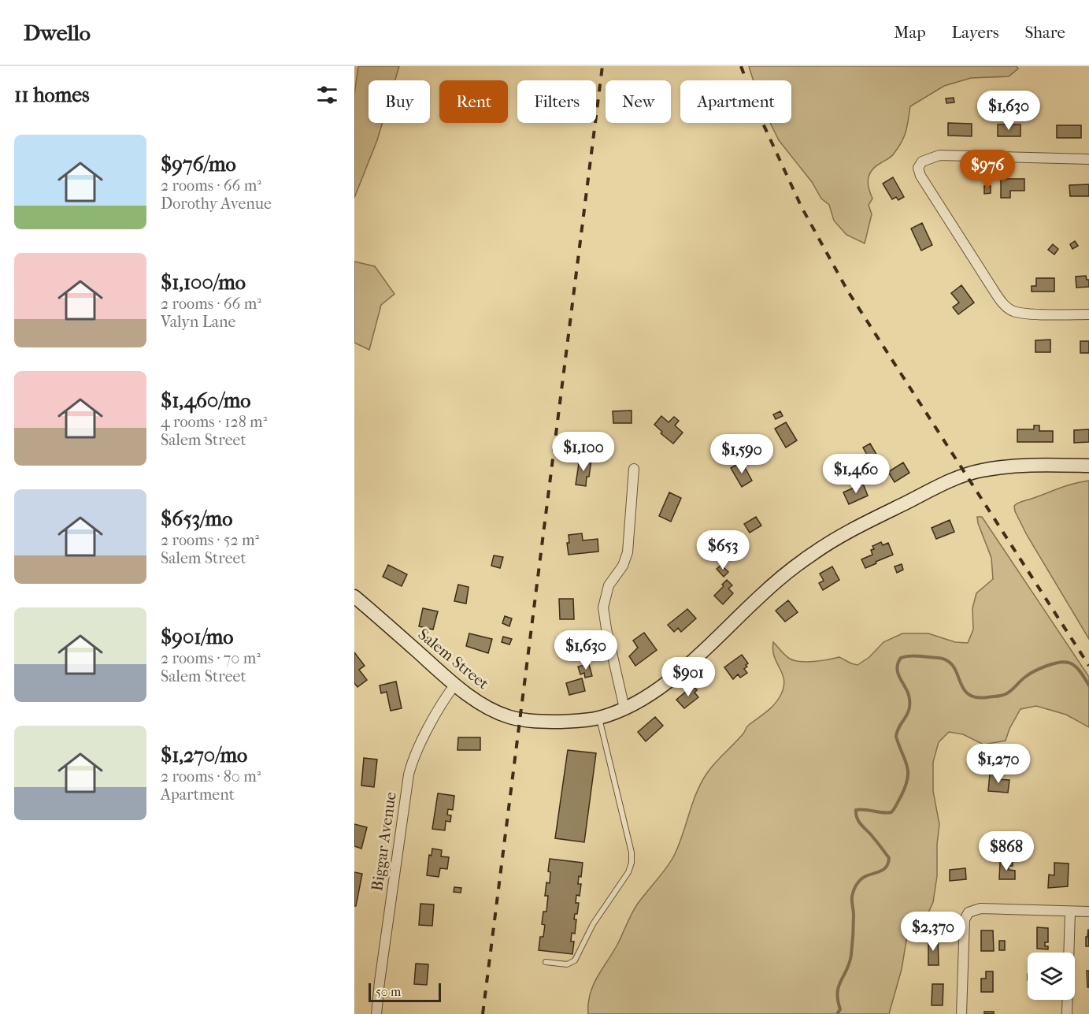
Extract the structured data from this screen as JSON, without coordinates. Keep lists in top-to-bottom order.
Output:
{
  "streets": {
    "street": ["Salem Street", "Biggar Avenue"]
  },
  "crossings": [
    ["Salem Street", "Biggar Avenue"]
  ],
  "scale_bar": "50 m",
  "page": {
    "header": "Dwello",
    "nav": ["Map", "Layers", "Share"],
    "heading": "11 homes",
    "chip": [
      "Buy",
      "Rent",
      "Filters",
      "New",
      "Apartment"
    ],
    "price": [
      "$1,630",
      "$976",
      "$1,100",
      "$1,590",
      "$1,460",
      "$653",
      "$1,630",
      "$901",
      "$1,270",
      "$868",
      "$2,370"
    ],
    "list": [
      {
        "name": "$976/mo",
        "note": "2 rooms · 66 m² · Dorothy Avenue"
      },
      {
        "name": "$1,100/mo",
        "note": "2 rooms · 66 m² · Valyn Lane"
      },
      {
        "name": "$1,460/mo",
        "note": "4 rooms · 128 m² · Salem Street"
      },
      {
        "name": "$653/mo",
        "note": "2 rooms · 52 m² · Salem Street"
      },
      {
        "name": "$901/mo",
        "note": "2 rooms · 70 m² · Salem Street"
      },
      {
        "name": "$1,270/mo",
        "note": "2 rooms · 80 m² · Apartment"
      }
    ],
    "scale": "50 m"
  }
}
